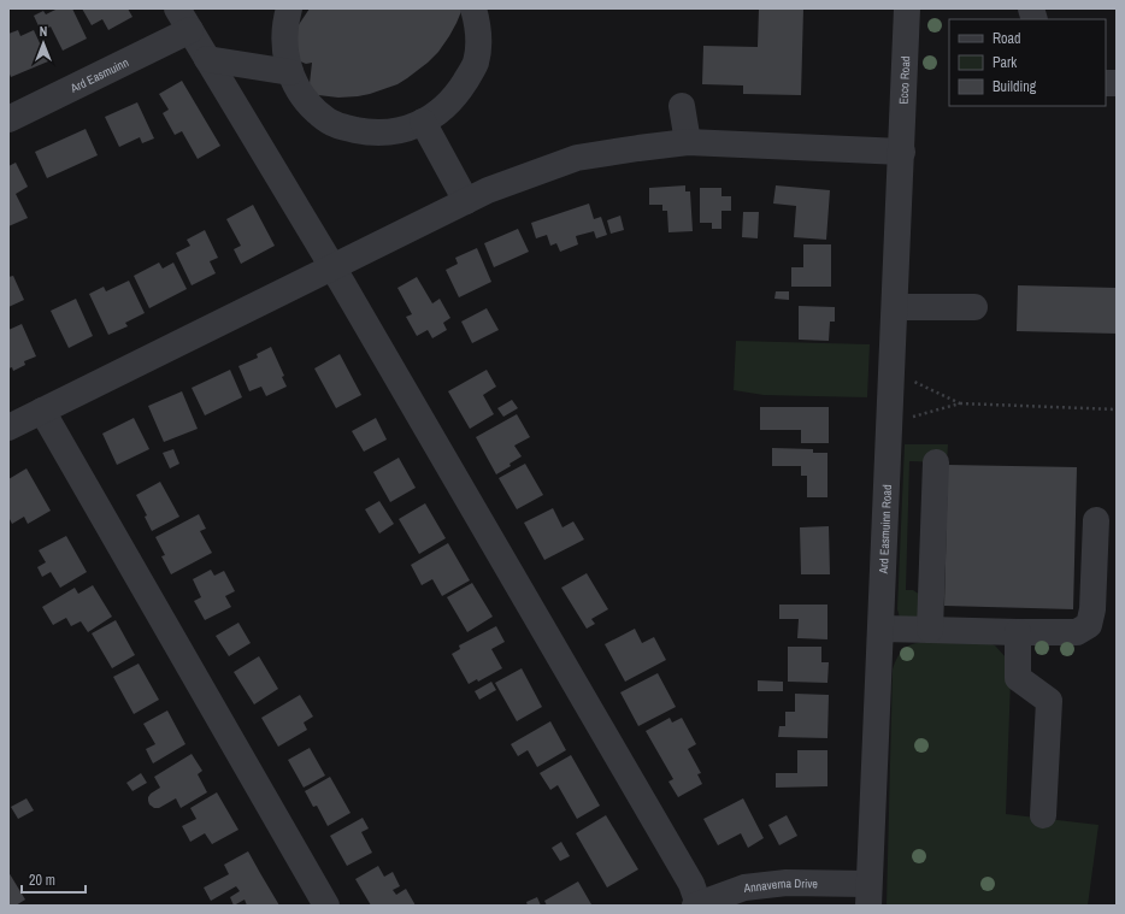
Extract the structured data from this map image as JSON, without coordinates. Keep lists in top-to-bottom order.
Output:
{
  "streets": {
    "street": [
      "Ard Easmuinn",
      "Ecco Road",
      "Ard Easmuinn Road",
      "Annaverna Drive"
    ]
  },
  "crossings": [
    ["Ecco Road", "Ard Easmuinn Road"],
    ["Ard Easmuinn Road", "Annaverna Drive"]
  ],
  "legend": ["Road", "Park", "Building"],
  "scale_bar": "20 m",
  "north": "top"
}
